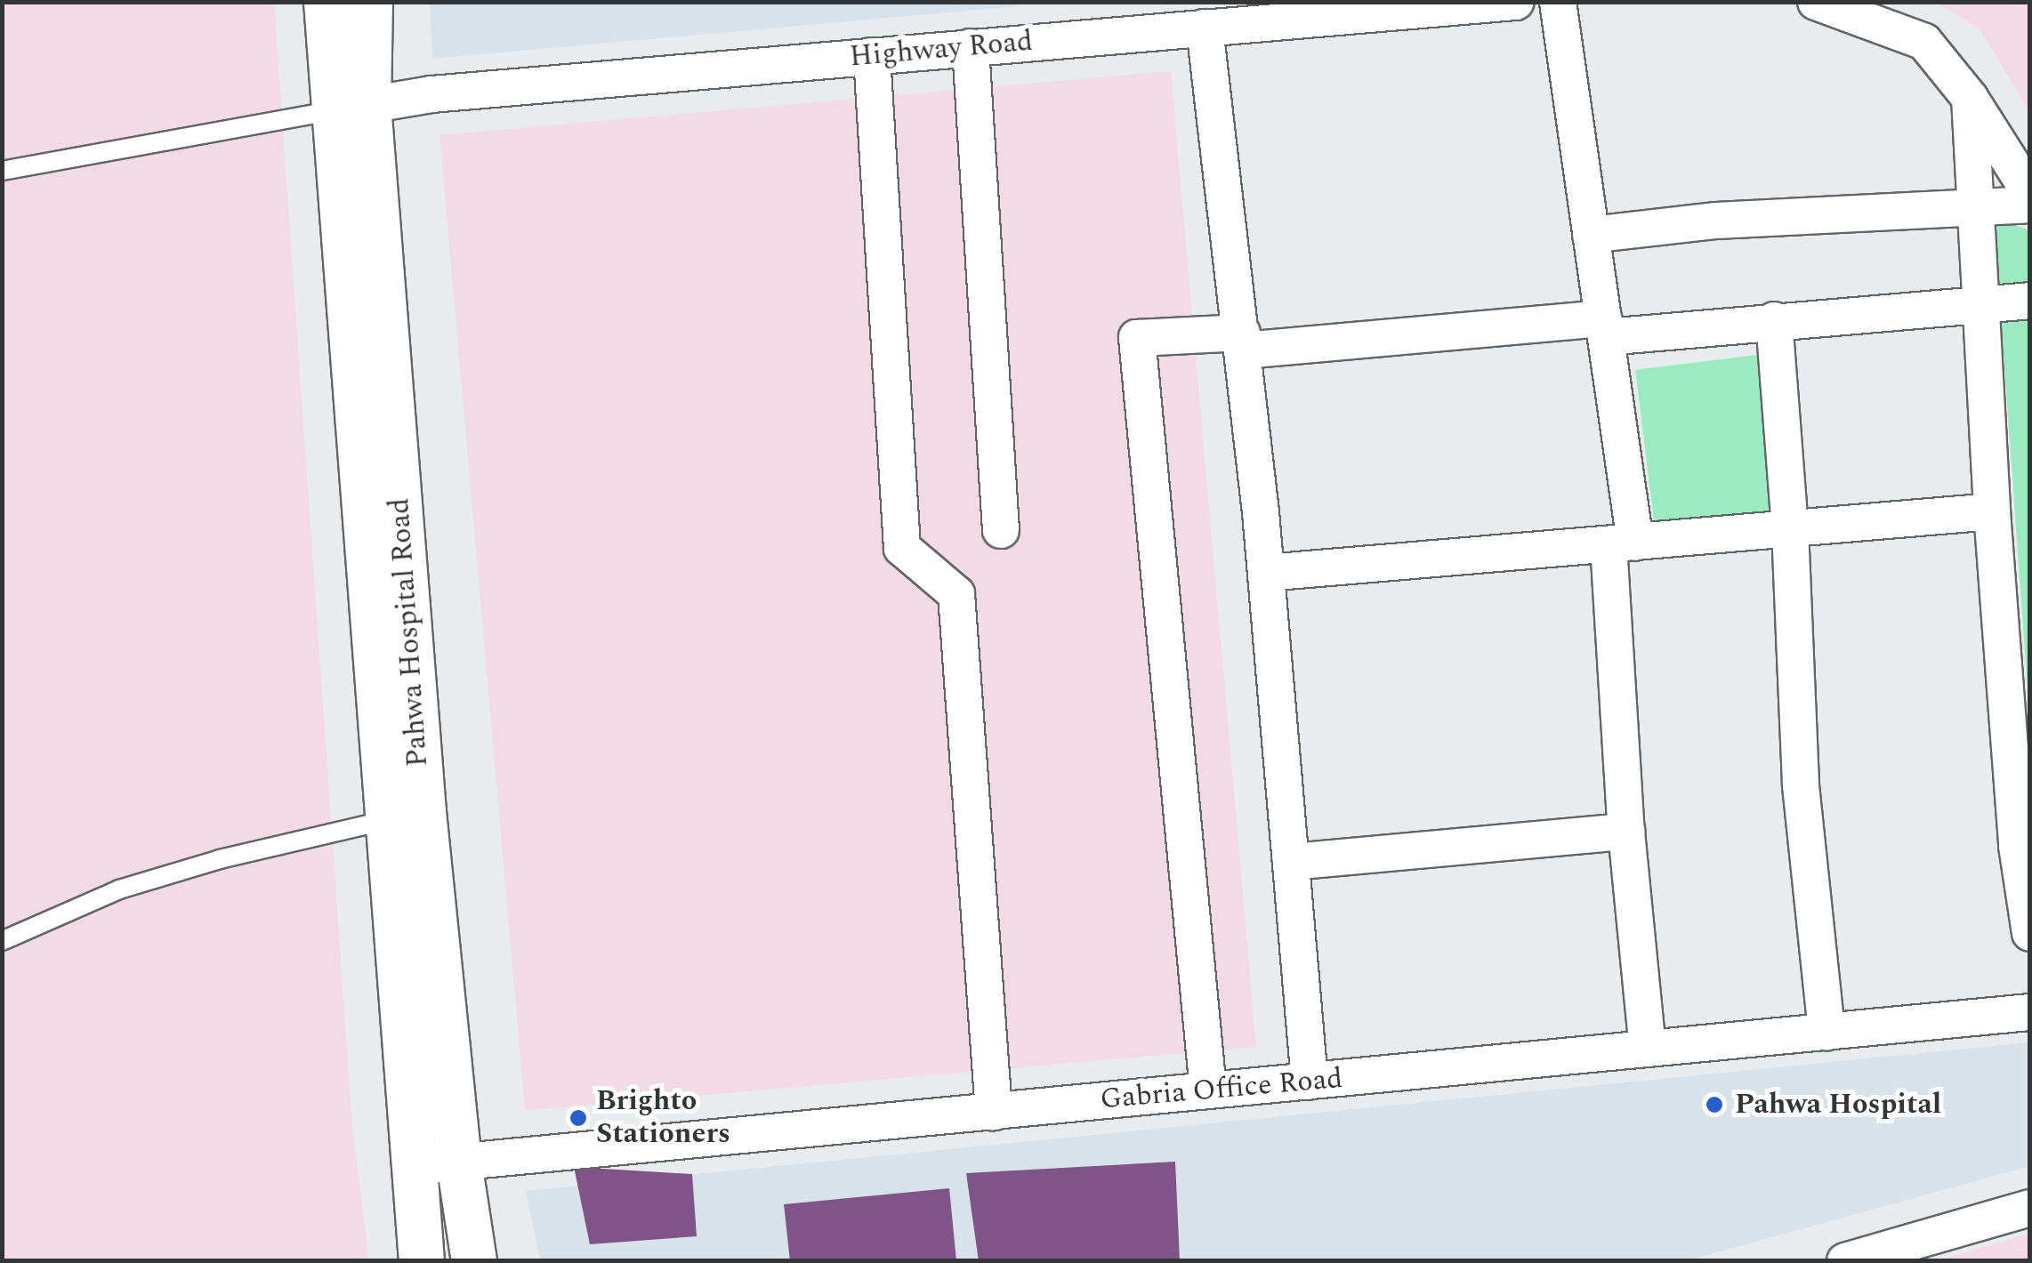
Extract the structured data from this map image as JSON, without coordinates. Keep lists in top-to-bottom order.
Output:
{
  "streets": {
    "street": ["Highway Road", "Pahwa Hospital Road", "Gabria Office Road"]
  },
  "crossings": [
    ["Highway Road", "Pahwa Hospital Road"],
    ["Pahwa Hospital Road", "Gabria Office Road"]
  ],
  "places": ["Pahwa Hospital", "Brighto Stationers"]
}
